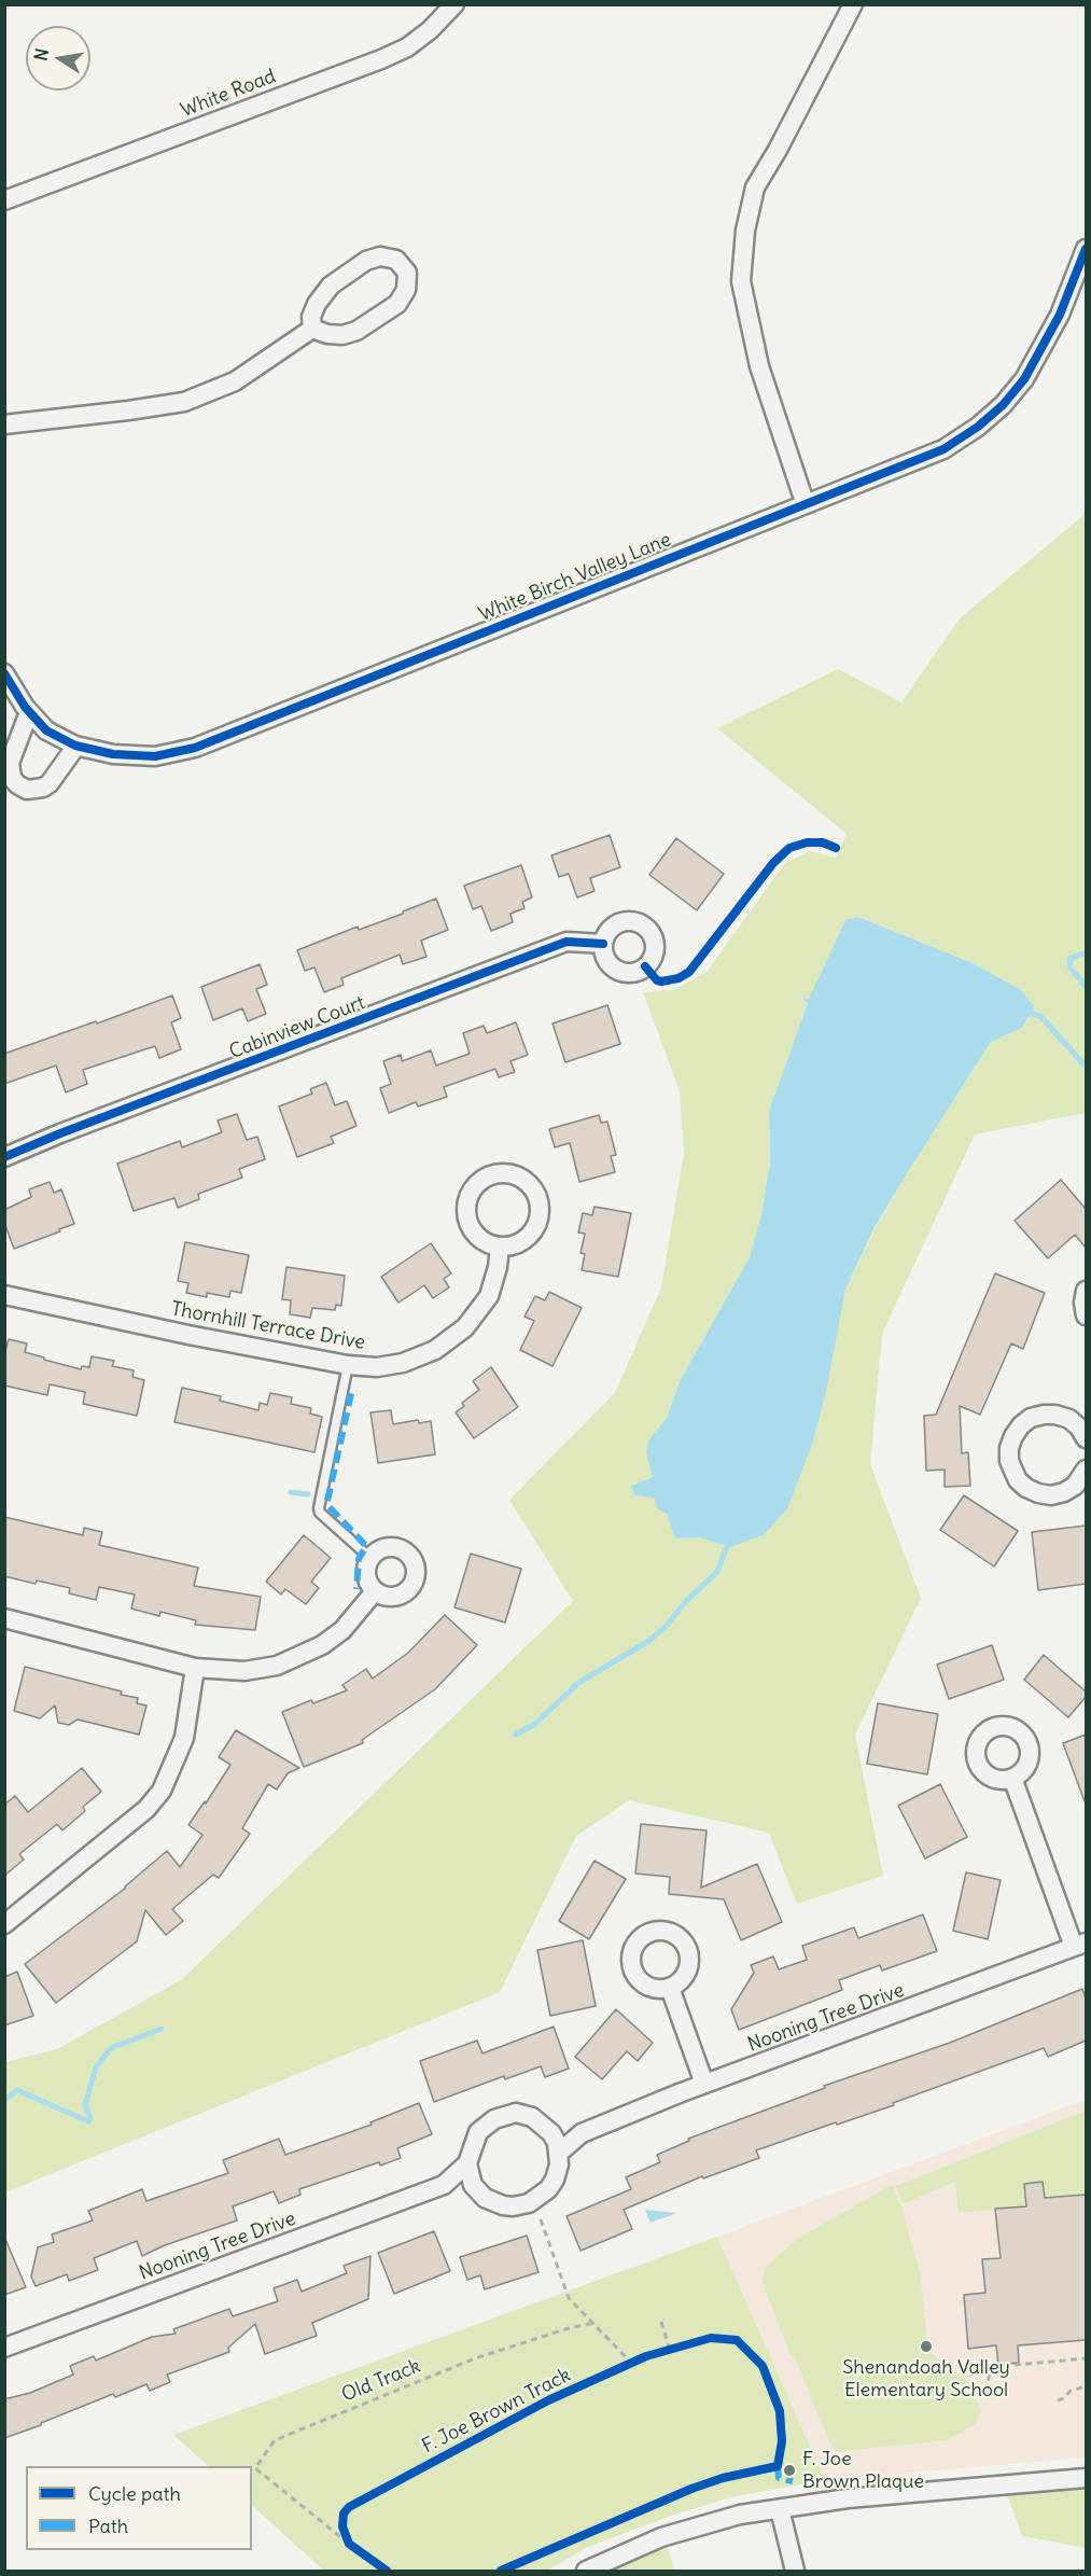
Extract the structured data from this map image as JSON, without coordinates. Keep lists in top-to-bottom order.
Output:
{
  "streets": {
    "street": [
      "White Road",
      "White Birch Valley Lane",
      "Cabinview Court",
      "Thornhill Terrace Drive",
      "Nooning Tree Drive"
    ],
    "path": ["Old Track"],
    "cycle path": ["F. Joe Brown Track"]
  },
  "places": ["Shenandoah Valley Elementary School", "F. Joe Brown Plaque"],
  "legend": ["Cycle path", "Path"],
  "north": "left"
}
